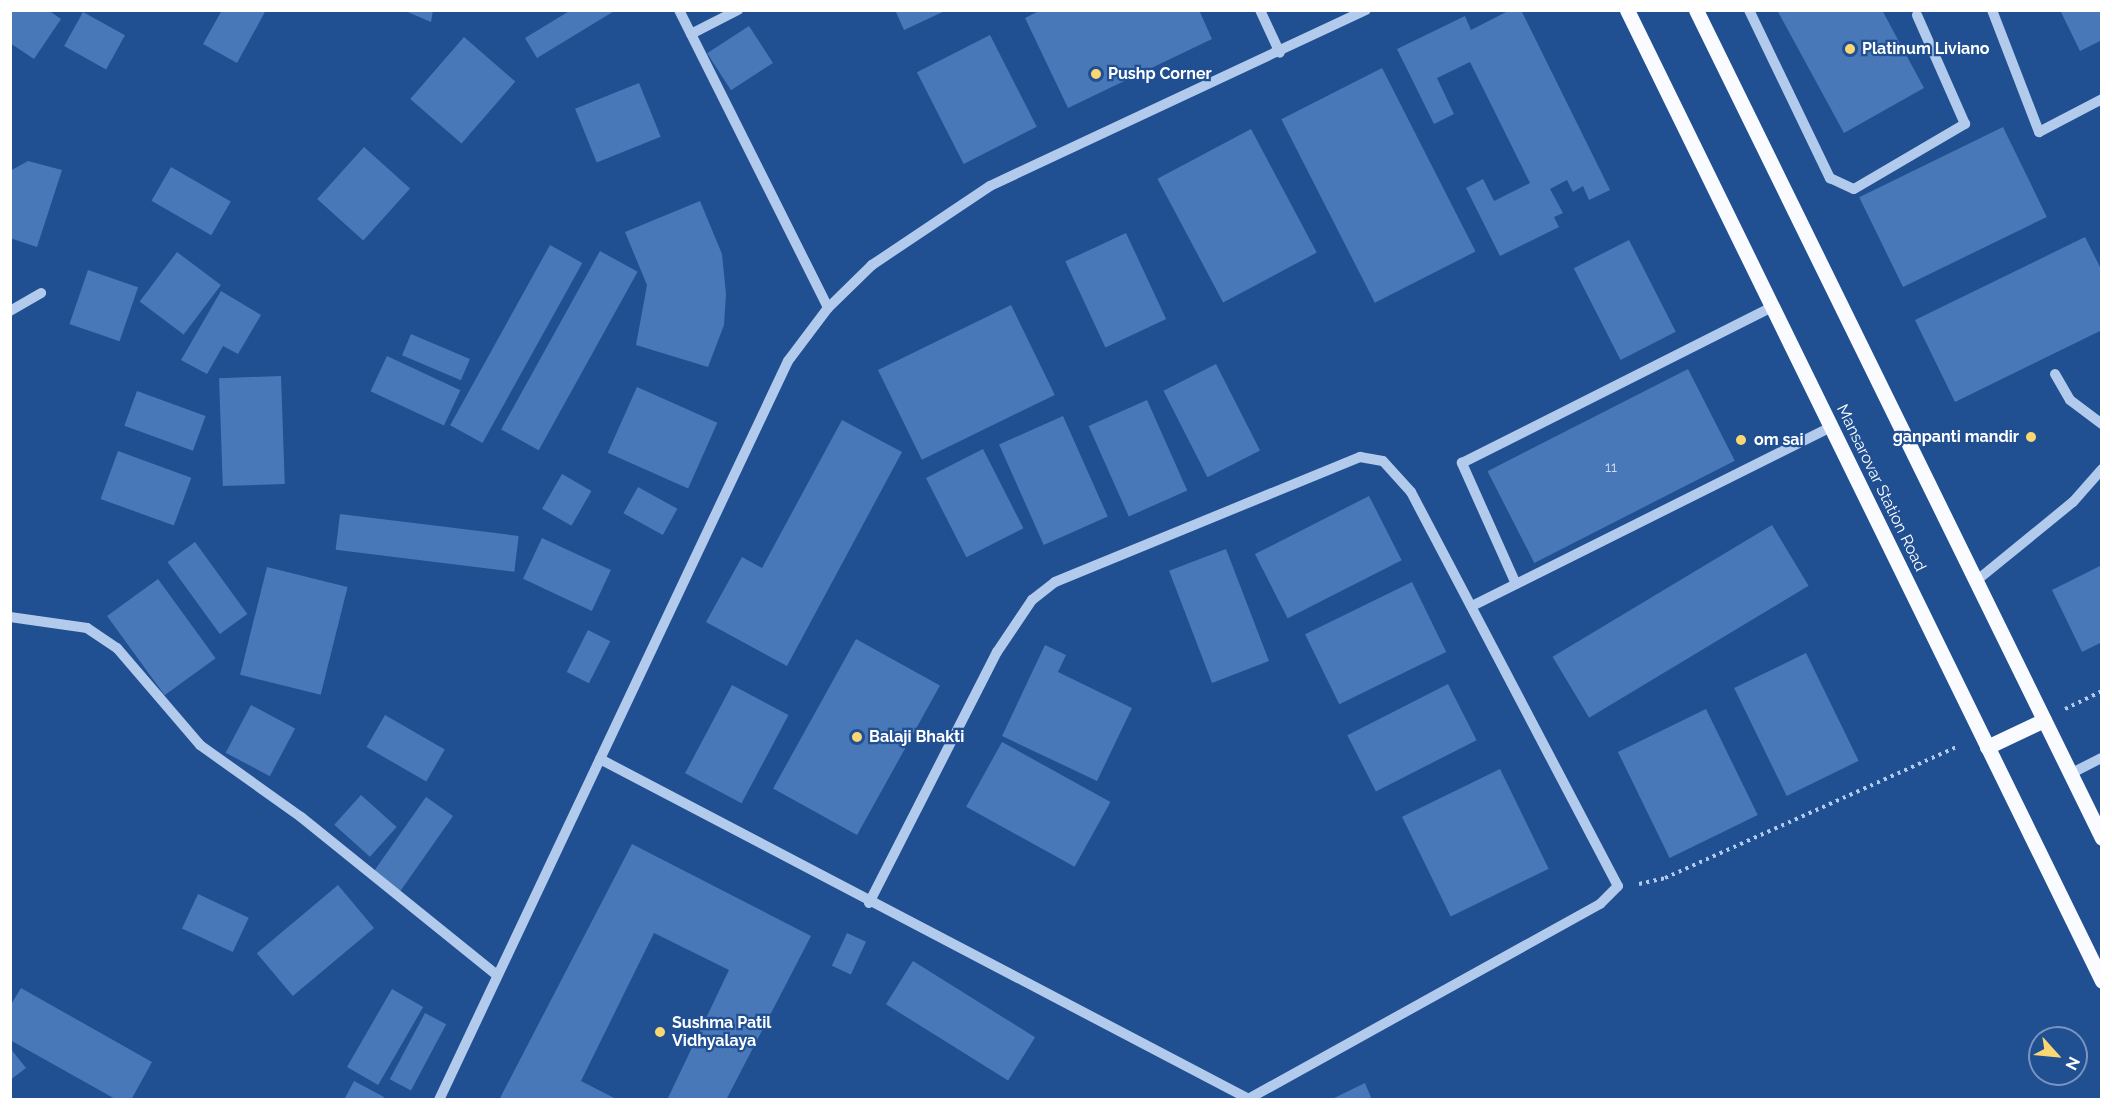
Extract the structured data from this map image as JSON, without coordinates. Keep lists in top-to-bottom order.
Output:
{
  "streets": {
    "main road": ["Mansarovar Station Road"]
  },
  "places": [
    "Platinum Liviano",
    "Pushp Corner",
    "ganpanti mandir",
    "om sai",
    "Balaji Bhakti",
    "Sushma Patil Vidhyalaya"
  ],
  "house_numbers": ["11"],
  "north": "bottom right"
}
